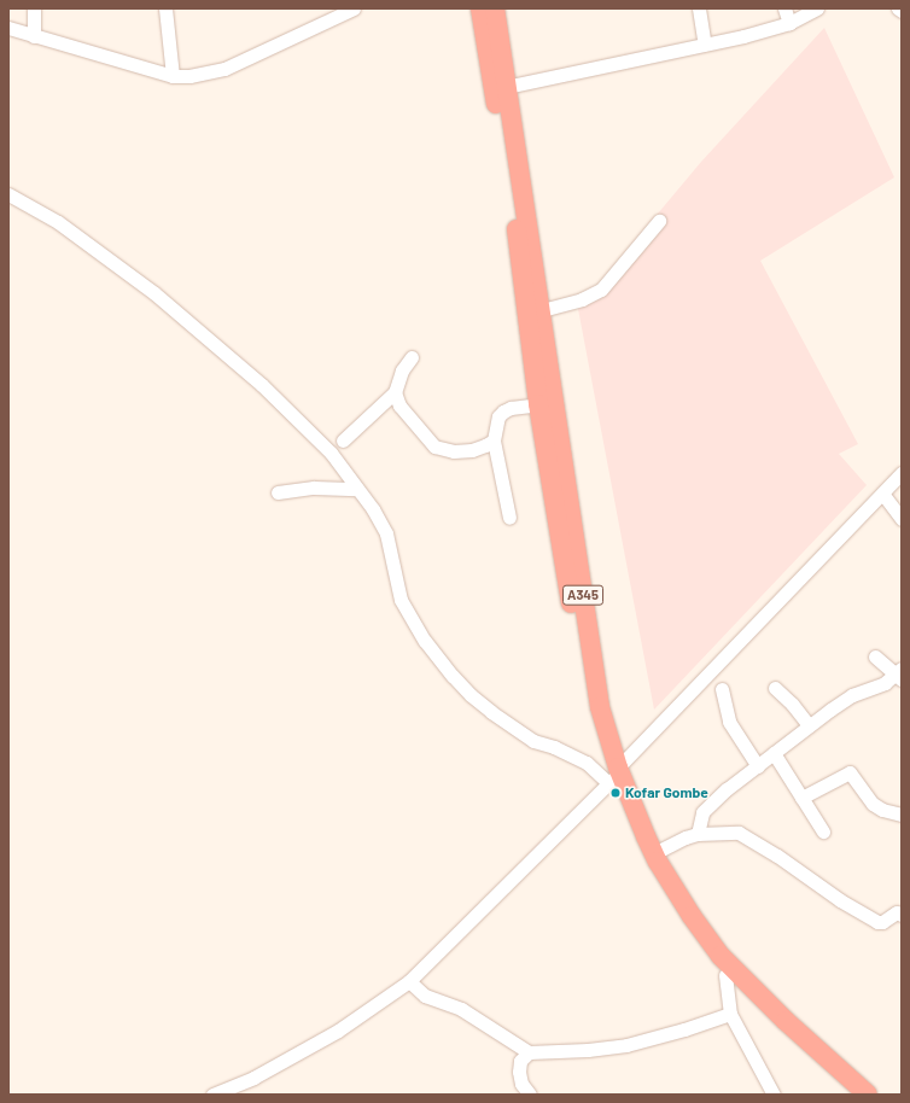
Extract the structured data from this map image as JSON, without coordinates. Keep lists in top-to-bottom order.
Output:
{
  "streets": {
    "highway": ["A345"]
  },
  "places": ["Kofar Gombe"]
}
